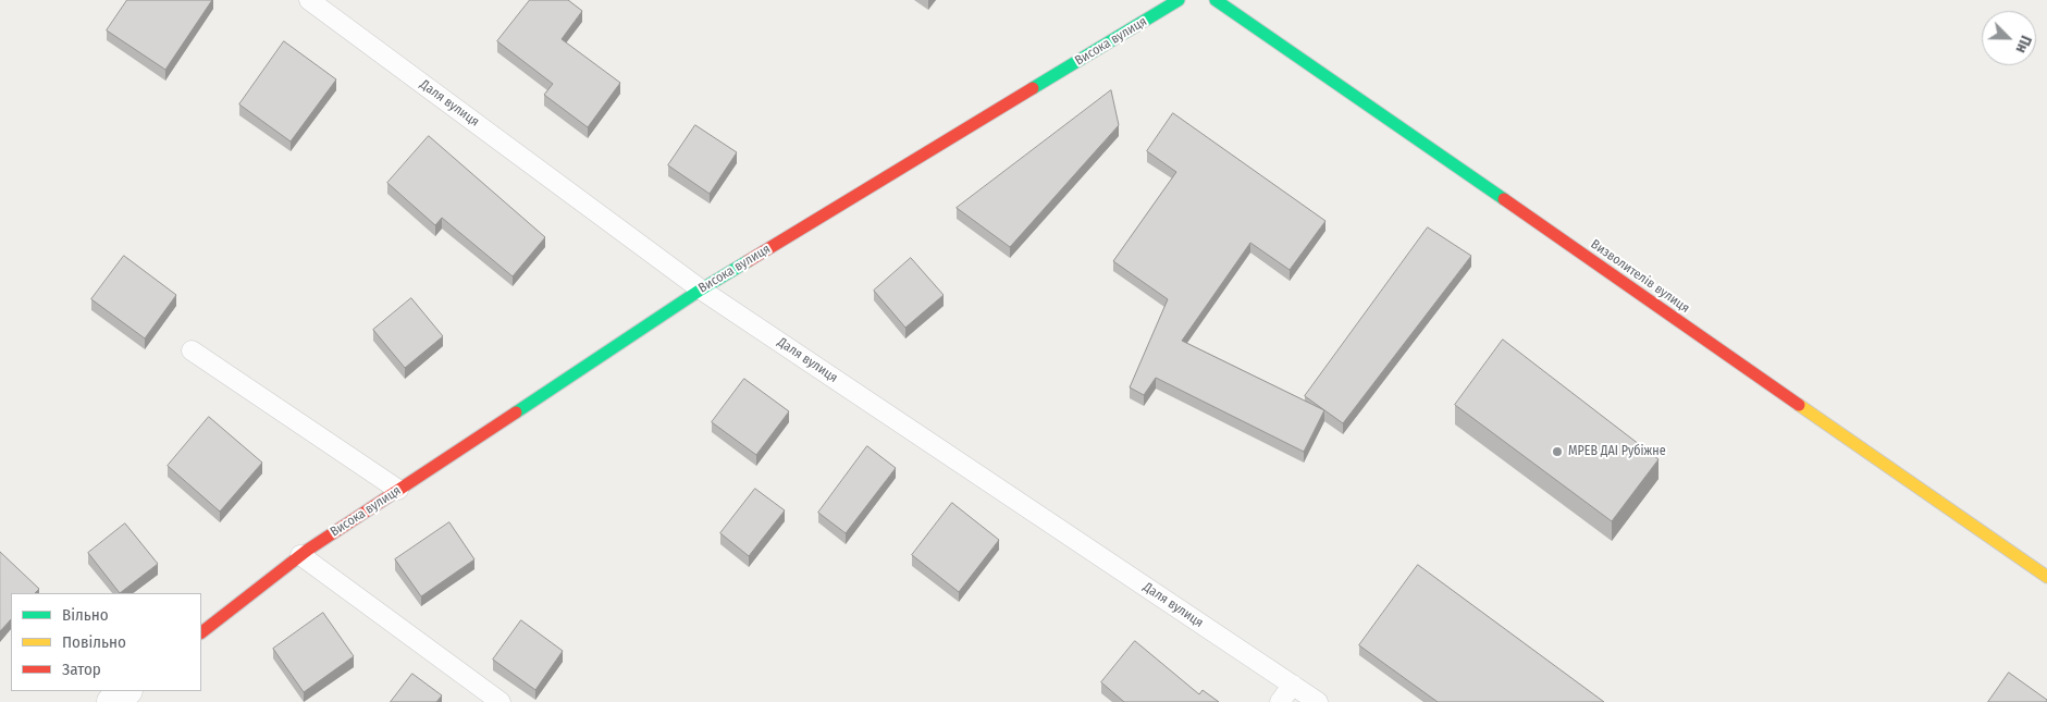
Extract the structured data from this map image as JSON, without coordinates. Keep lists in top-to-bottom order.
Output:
{
  "streets": {
    "street": ["Висока вулиця", "Визволителів вулиця"],
    "lane": ["Даля вулиця"]
  },
  "crossings": [
    ["Висока вулиця", "Даля вулиця"]
  ],
  "places": ["МРЕВ ДАІ Рубіжне"],
  "legend": ["Вільно", "Повільно", "Затор"],
  "north": "bottom right"
}
